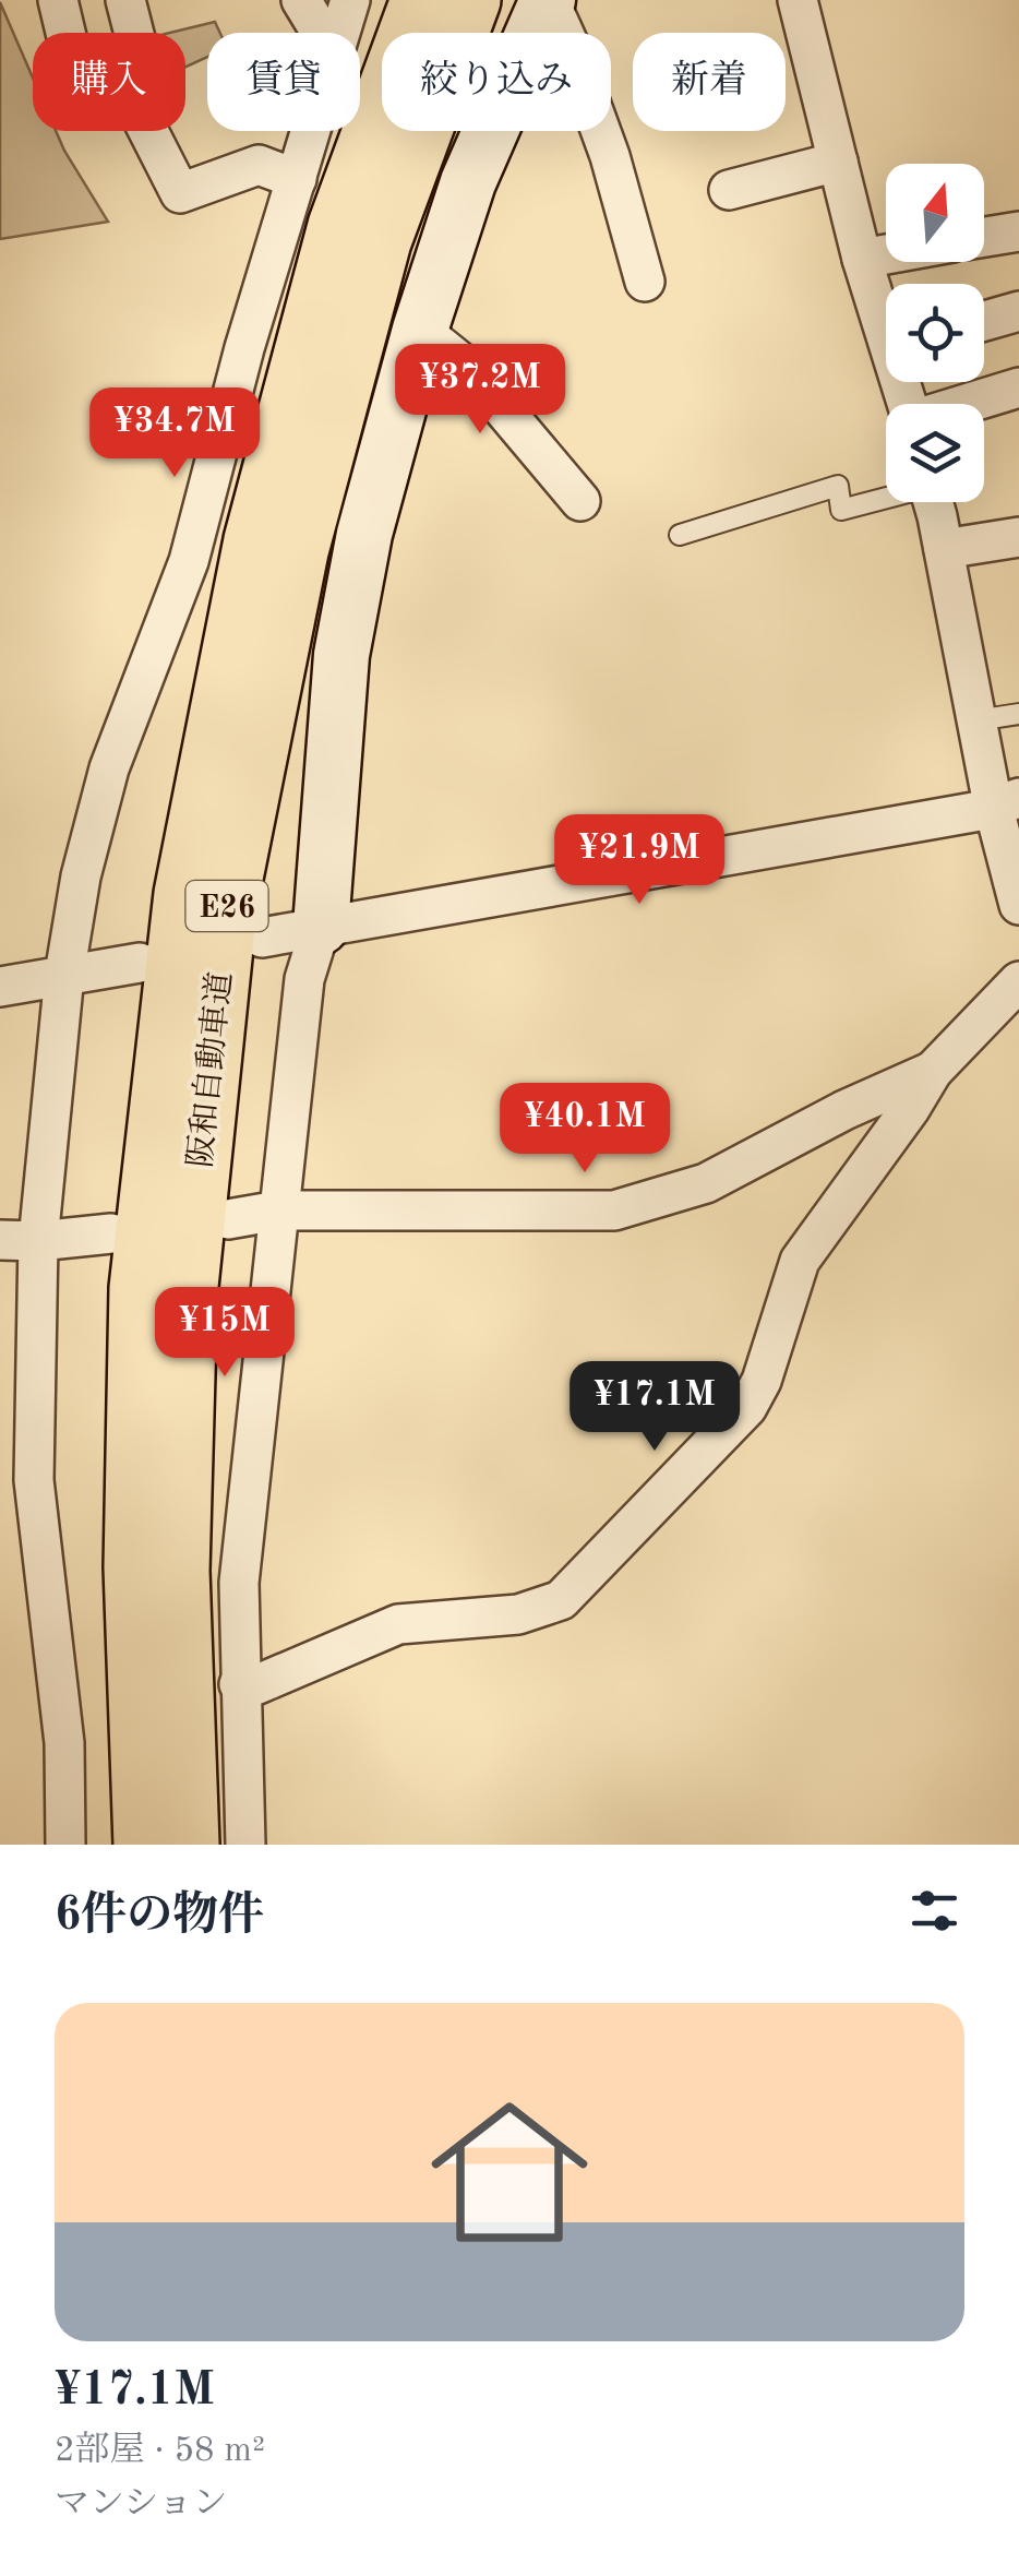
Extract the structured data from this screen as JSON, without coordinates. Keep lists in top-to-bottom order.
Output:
{
  "streets": {
    "highway": ["E26", "阪和自動車道"]
  },
  "north": "top",
  "page": {
    "chip": [
      "購入",
      "賃貸",
      "絞り込み",
      "新着"
    ],
    "price": [
      "¥37.2M",
      "¥34.7M",
      "¥21.9M",
      "¥40.1M",
      "¥15M",
      "¥17.1M"
    ],
    "heading": "6件の物件",
    "list": [
      {
        "name": "¥17.1M",
        "note": "2部屋 · 58 m² · マンション"
      }
    ]
  }
}
